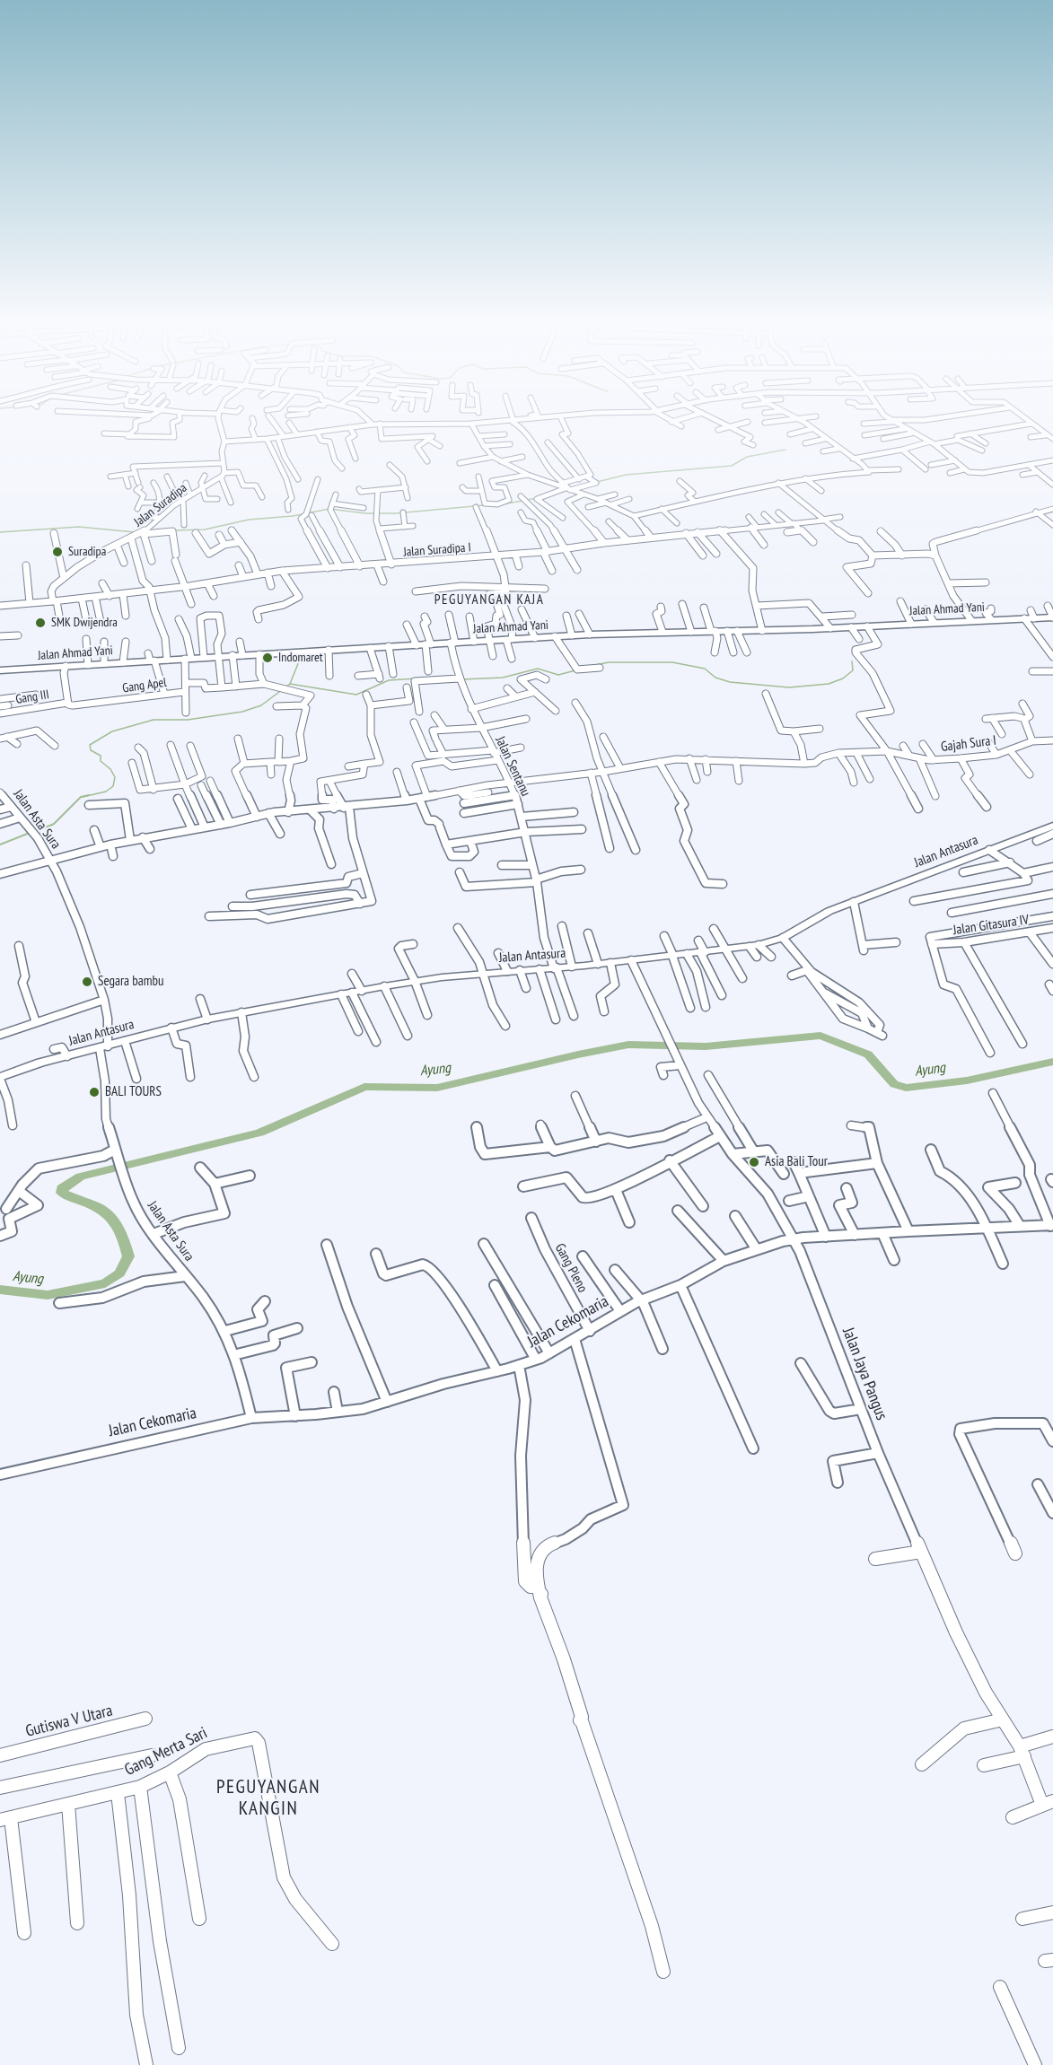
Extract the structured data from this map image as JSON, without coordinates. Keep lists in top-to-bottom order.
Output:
{
  "streets": {
    "main road": ["Jalan Ahmad Yani", "Jalan Antasura"],
    "street": [
      "Jalan Suradipa",
      "Jalan Suradipa I",
      "Gang Apel",
      "Gang III",
      "Gajah Sura I",
      "Jalan Sentanu",
      "Jalan Asta Sura",
      "Jalan Gitasura IV",
      "Gang Pleno",
      "Jalan Cekomaria",
      "Jalan Jaya Pangus",
      "Gutiswa V Utara",
      "Gang Merta Sari"
    ]
  },
  "crossings": [
    ["Jalan Suradipa", "Jalan Suradipa I"],
    ["Jalan Ahmad Yani", "Gang Apel"],
    ["Jalan Ahmad Yani", "Jalan Sentanu"],
    ["Gang Apel", "Gang III"],
    ["Jalan Sentanu", "Jalan Antasura"],
    ["Jalan Asta Sura", "Jalan Antasura"],
    ["Jalan Asta Sura", "Jalan Cekomaria"],
    ["Jalan Antasura", "Jalan Jaya Pangus"],
    ["Gang Pleno", "Jalan Cekomaria"],
    ["Jalan Cekomaria", "Jalan Jaya Pangus"]
  ],
  "districts": ["PEGUYANGAN KAJA", "PEGUYANGAN KANGIN"],
  "water": ["Ayung"],
  "places": [
    "Suradipa",
    "SMK Dwijendra",
    "Indomaret",
    "Segara bambu",
    "BALI TOURS",
    "Asia Bali Tour"
  ]
}
